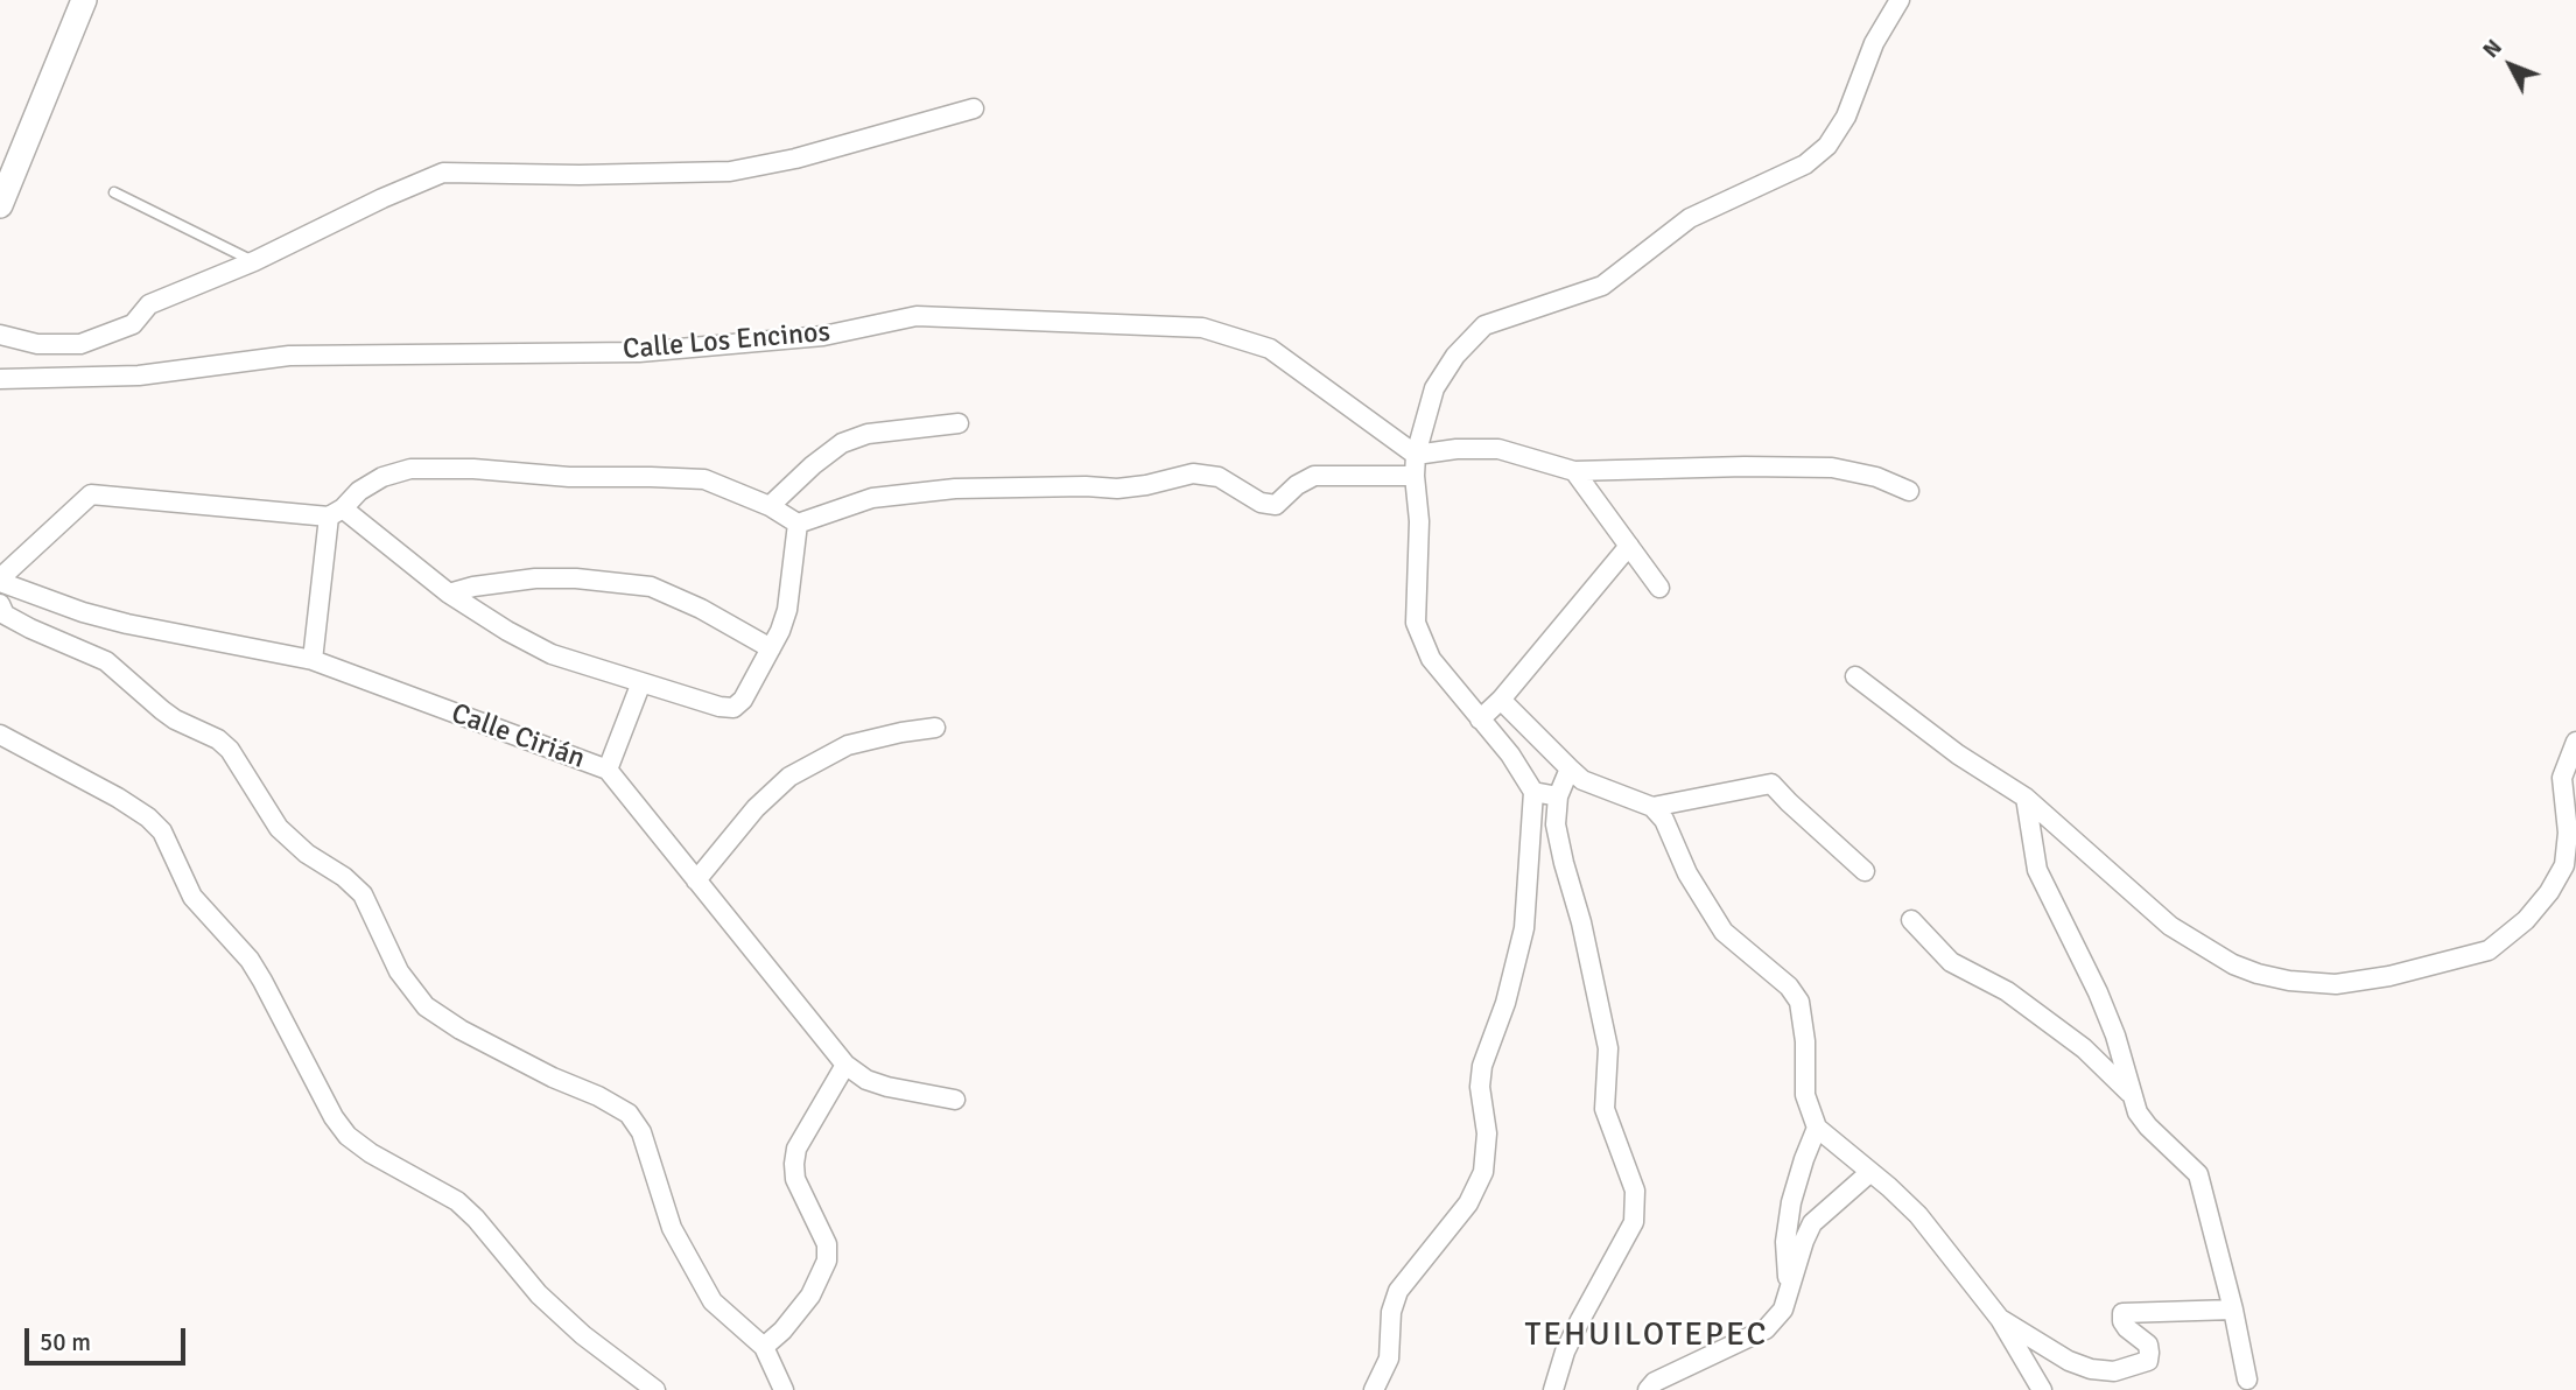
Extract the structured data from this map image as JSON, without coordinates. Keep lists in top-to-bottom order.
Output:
{
  "streets": {
    "street": ["Calle Los Encinos", "Calle Cirián"]
  },
  "districts": ["TEHUILOTEPEC"],
  "scale_bar": "50 m",
  "north": "top left"
}
